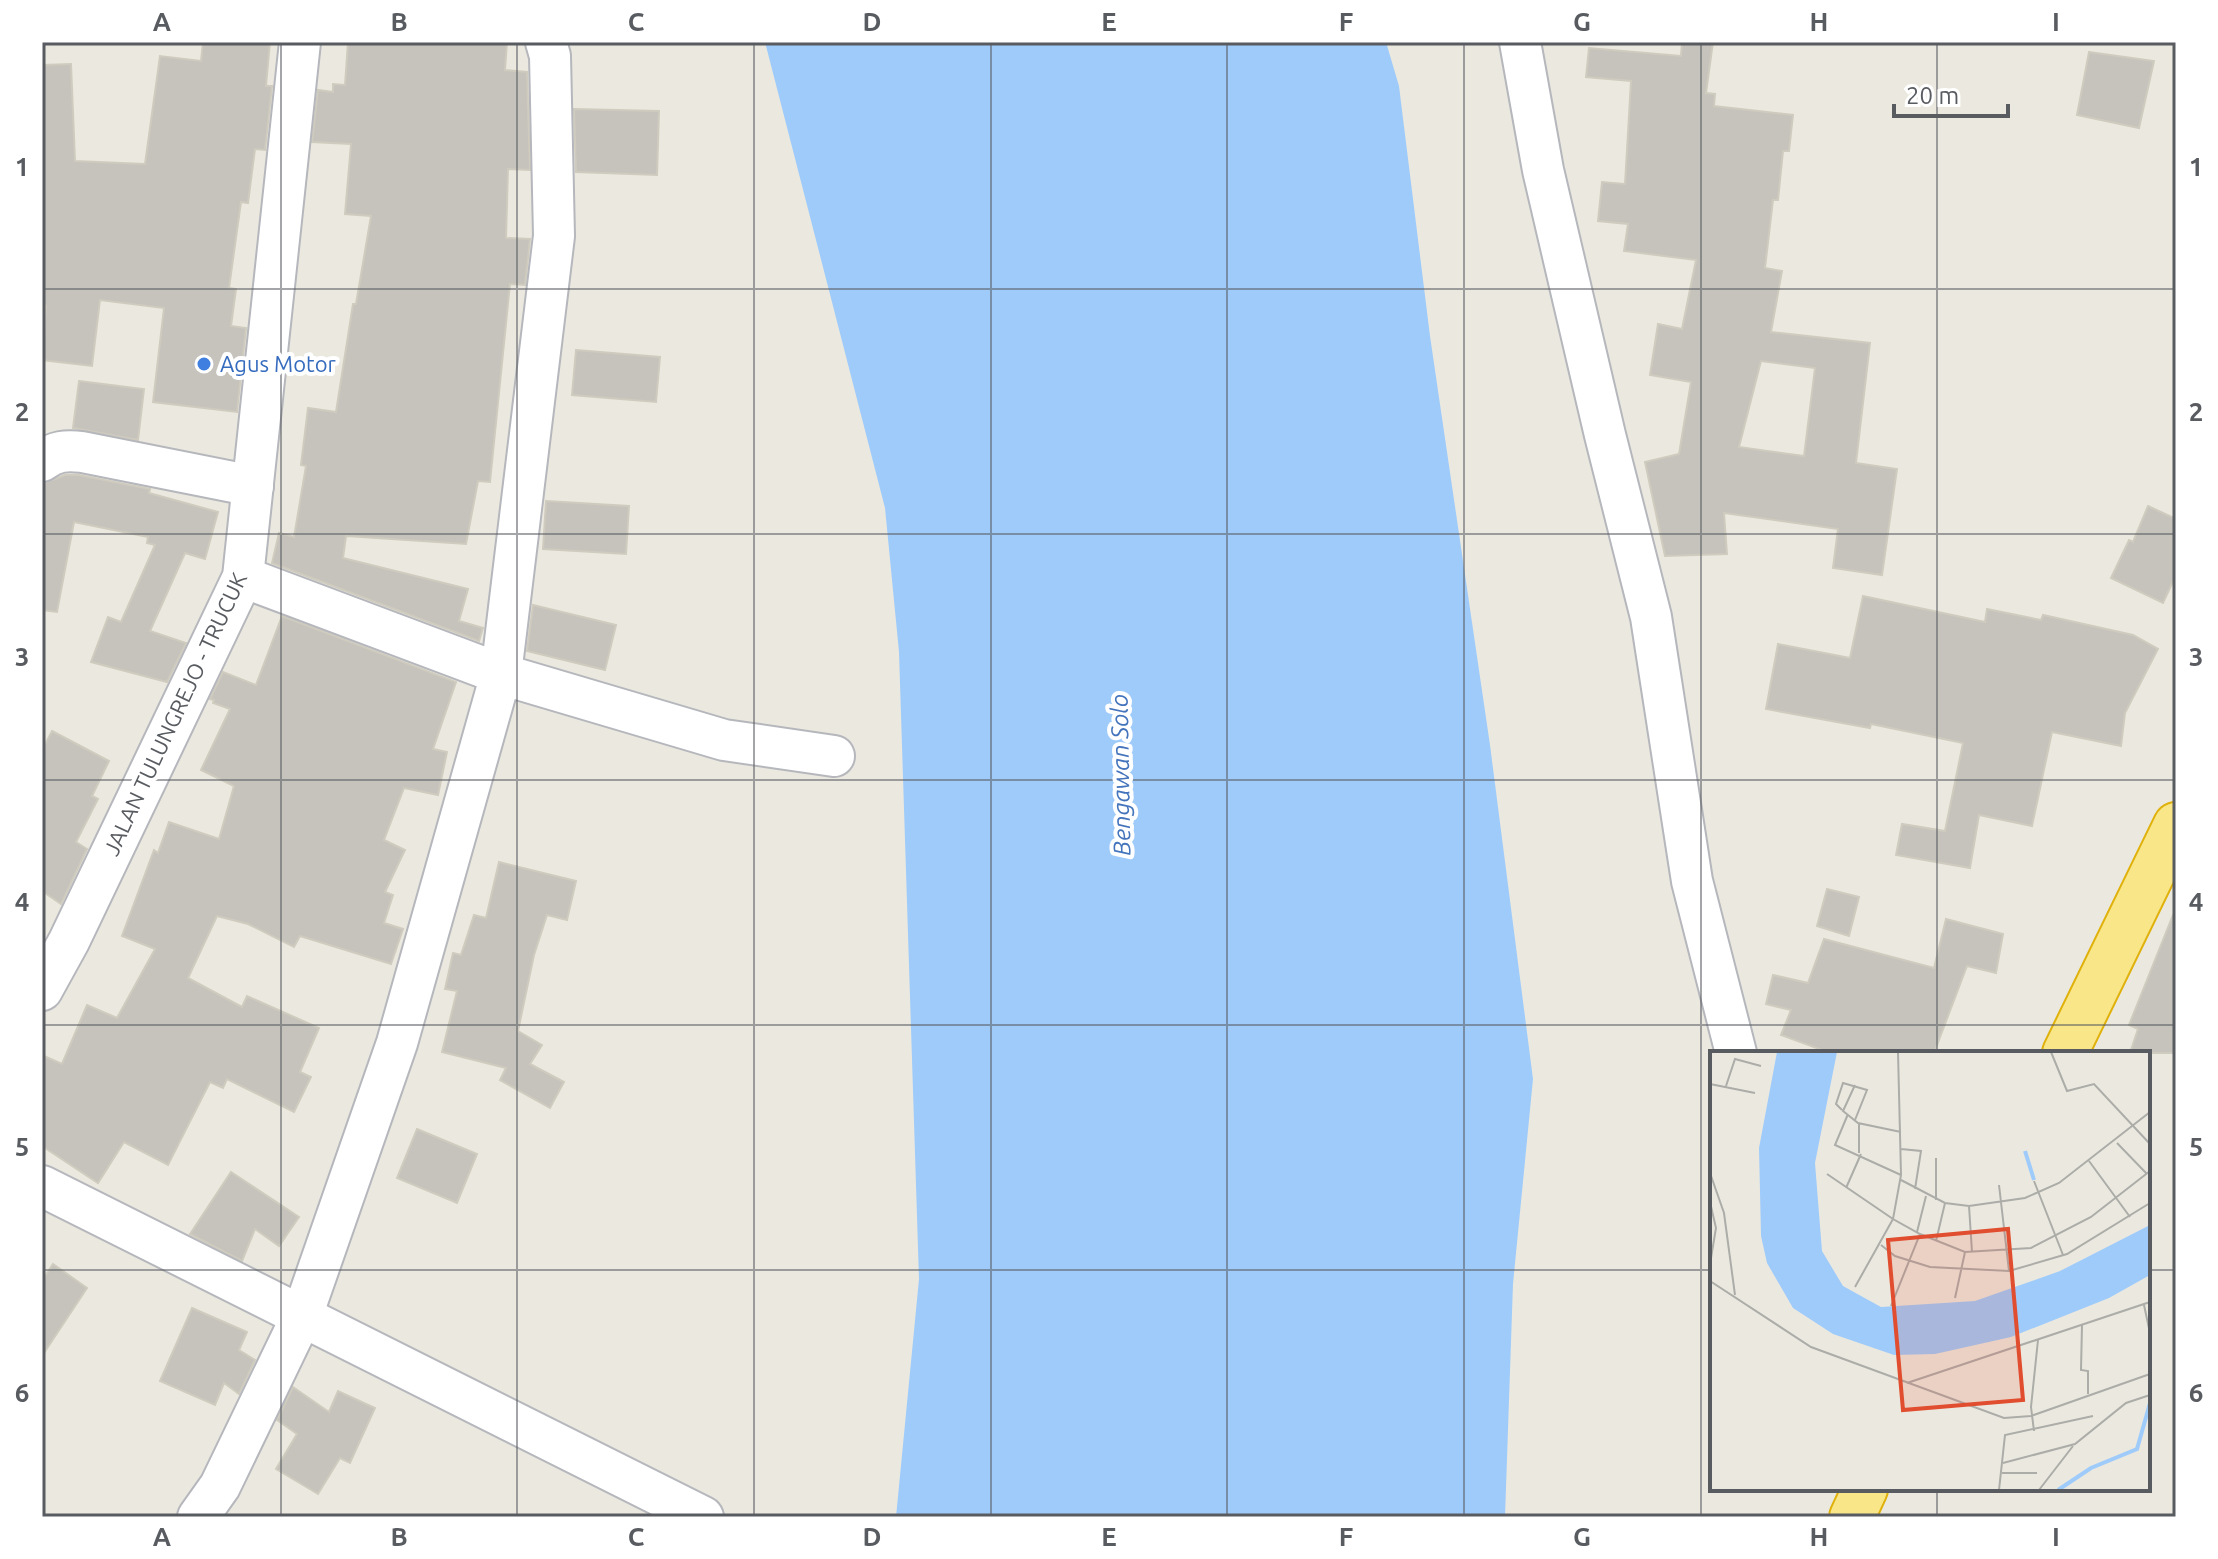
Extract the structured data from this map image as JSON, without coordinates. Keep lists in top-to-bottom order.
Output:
{
  "streets": {
    "street": ["JALAN TULUNGREJO - TRUCUK"]
  },
  "water": ["Bengawan Solo"],
  "places": ["Agus Motor"],
  "scale_bar": "20 m",
  "grid": {
    "columns": [
      "A",
      "B",
      "C",
      "D",
      "E",
      "F",
      "G",
      "H",
      "I"
    ],
    "rows": [
      "1",
      "2",
      "3",
      "4",
      "5",
      "6"
    ]
  }
}
